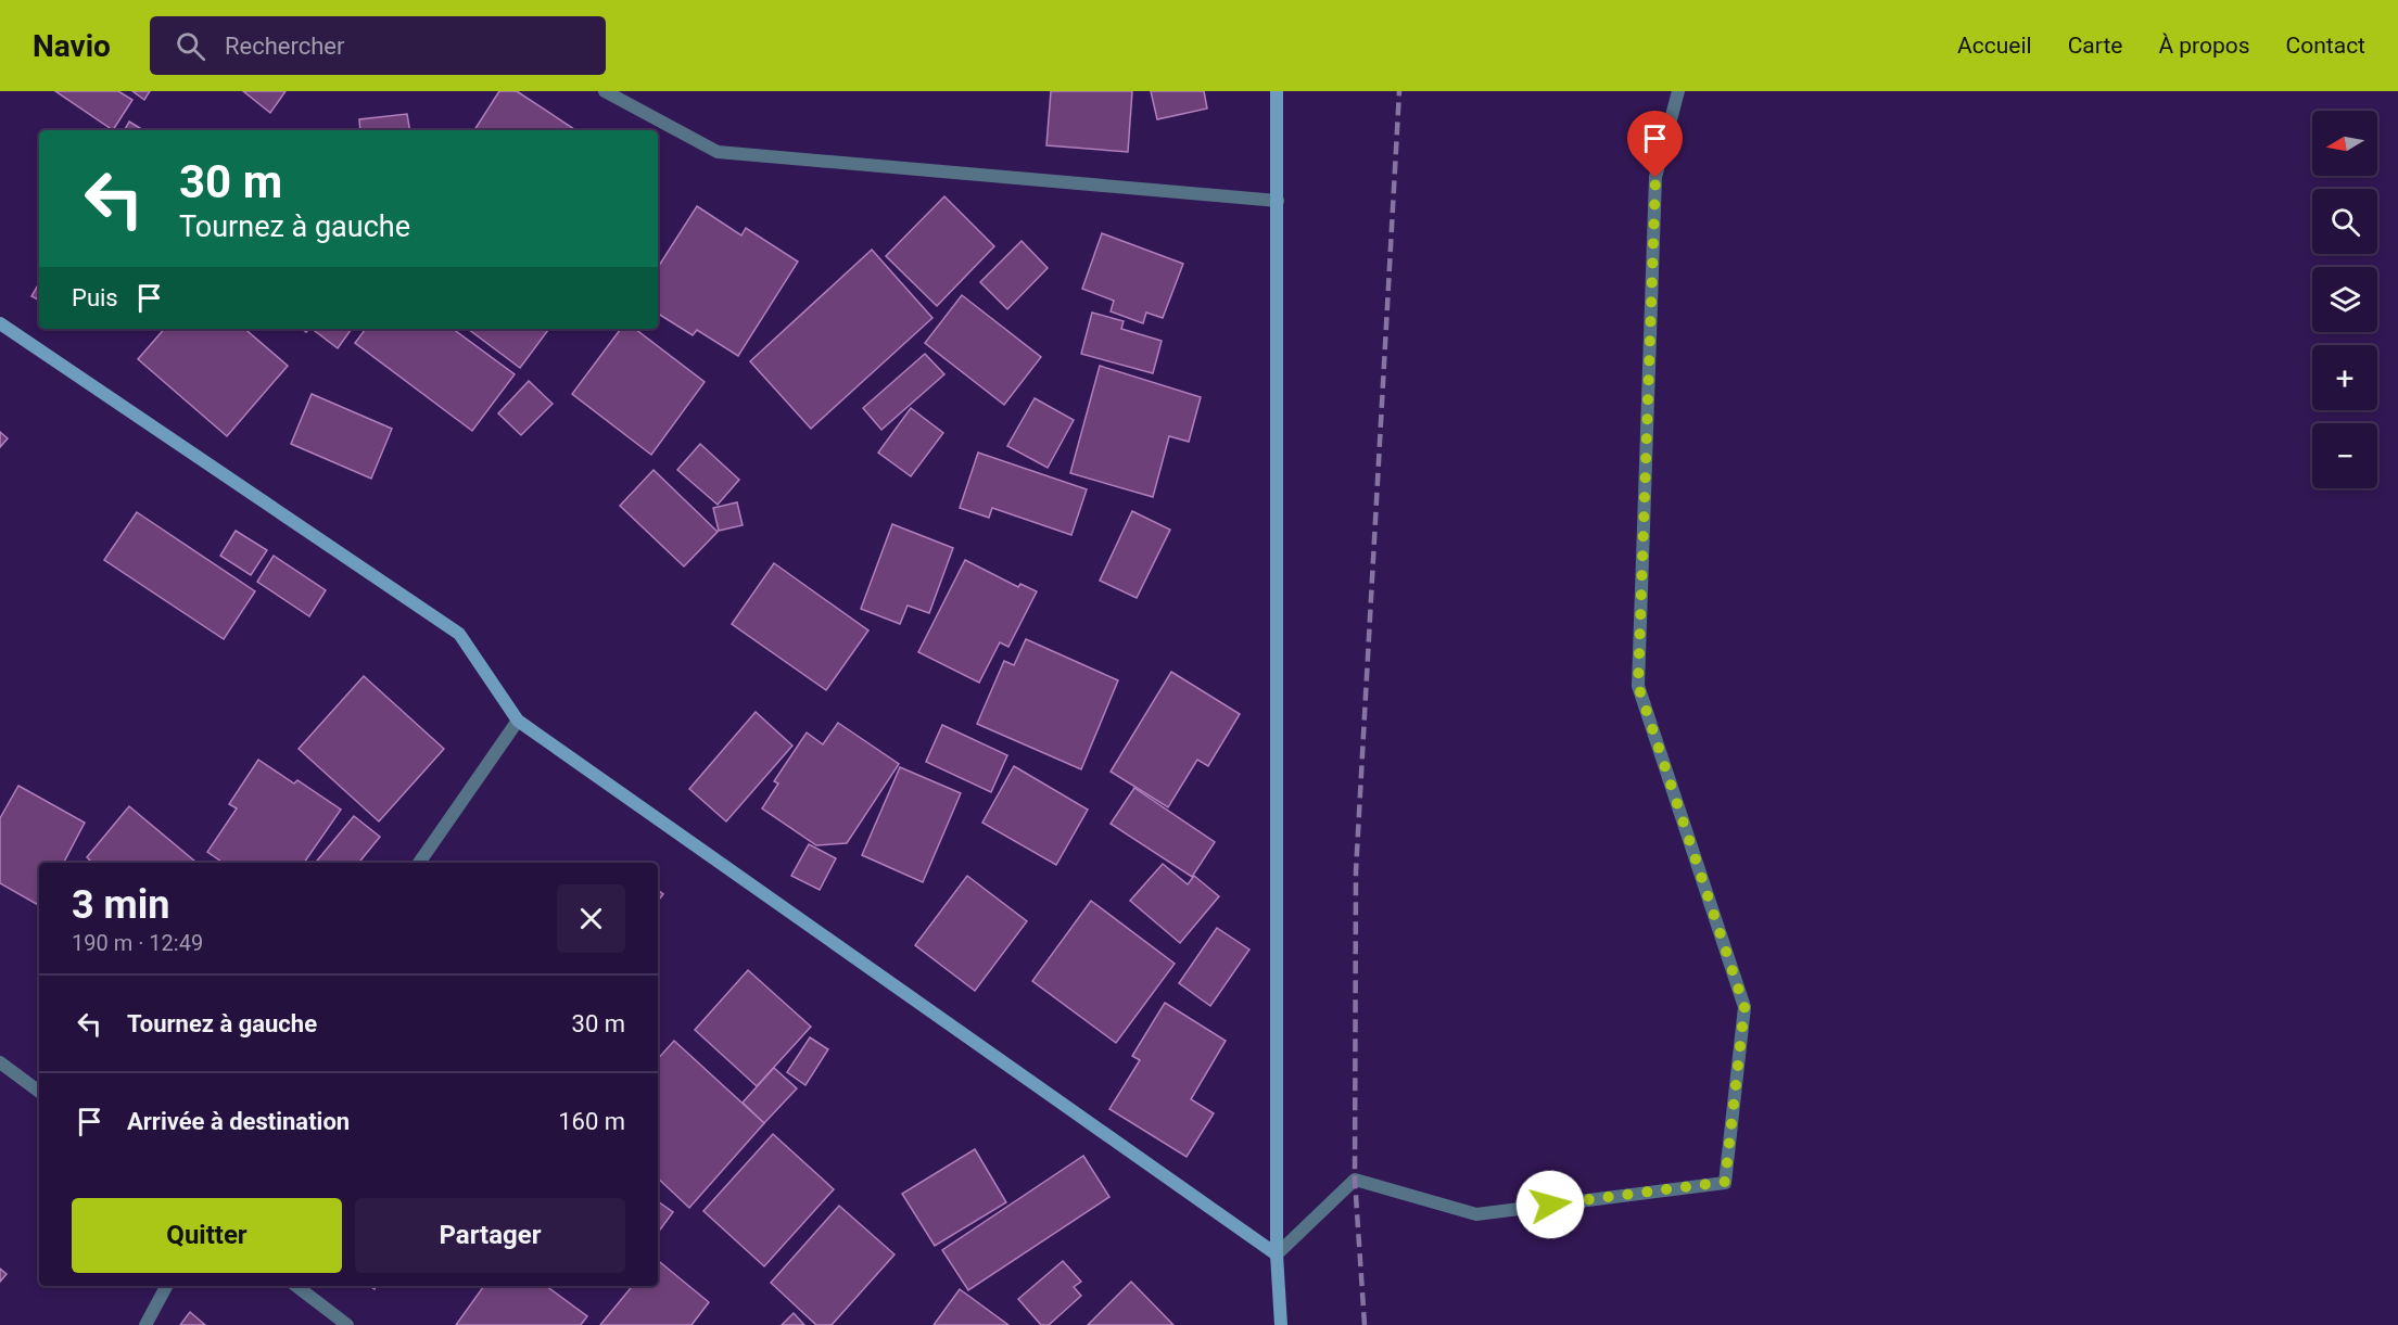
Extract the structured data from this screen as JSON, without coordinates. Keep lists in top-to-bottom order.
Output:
{
  "north": "left",
  "page": {
    "header": "Navio",
    "search": "Rechercher",
    "nav": [
      "Accueil",
      "Carte",
      "À propos",
      "Contact"
    ],
    "map_buttons": ["+", "−"],
    "turn": ["30 m", "Tournez à gauche"],
    "then": "Puis",
    "heading": ["3 min", "190 m · 12:49"],
    "list": [
      {
        "name": "Tournez à gauche",
        "value": "30 m"
      },
      {
        "name": "Arrivée à destination",
        "value": "160 m"
      }
    ],
    "buttons": ["Quitter", "Partager"]
  }
}
